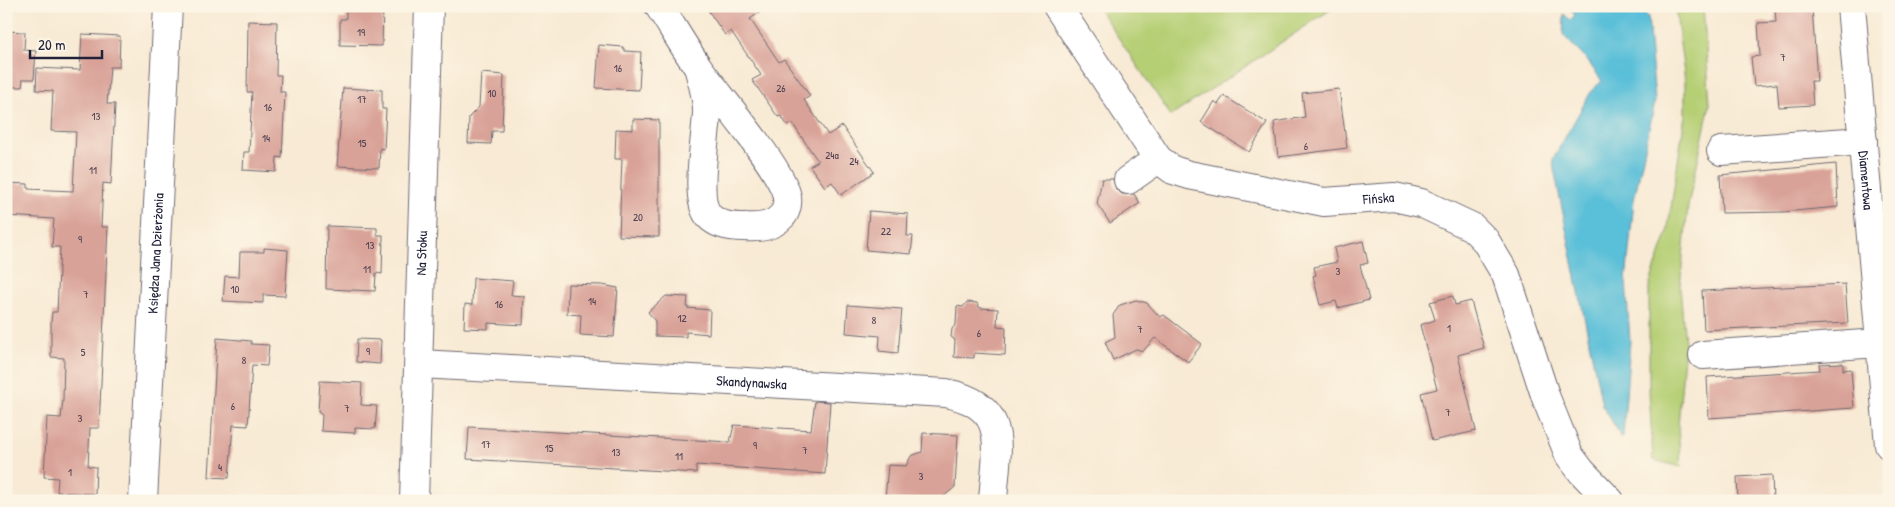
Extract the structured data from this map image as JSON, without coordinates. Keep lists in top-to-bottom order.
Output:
{
  "streets": {
    "street": [
      "Diamentowa",
      "Fińska",
      "Księdza Jana Dzierżonia",
      "Na Stoku",
      "Skandynawska"
    ]
  },
  "crossings": [
    ["Na Stoku", "Skandynawska"]
  ],
  "house_numbers": [
    "19",
    "7",
    "16",
    "26",
    "10",
    "17",
    "16",
    "13",
    "14",
    "15",
    "6",
    "24a",
    "24",
    "11",
    "20",
    "22",
    "9",
    "13",
    "11",
    "3",
    "10",
    "7",
    "14",
    "16",
    "12",
    "8",
    "1",
    "7",
    "6",
    "9",
    "5",
    "8",
    "6",
    "7",
    "7",
    "3",
    "17",
    "9",
    "15",
    "7",
    "13",
    "11",
    "4",
    "1",
    "3"
  ],
  "scale_bar": "20 m"
}
